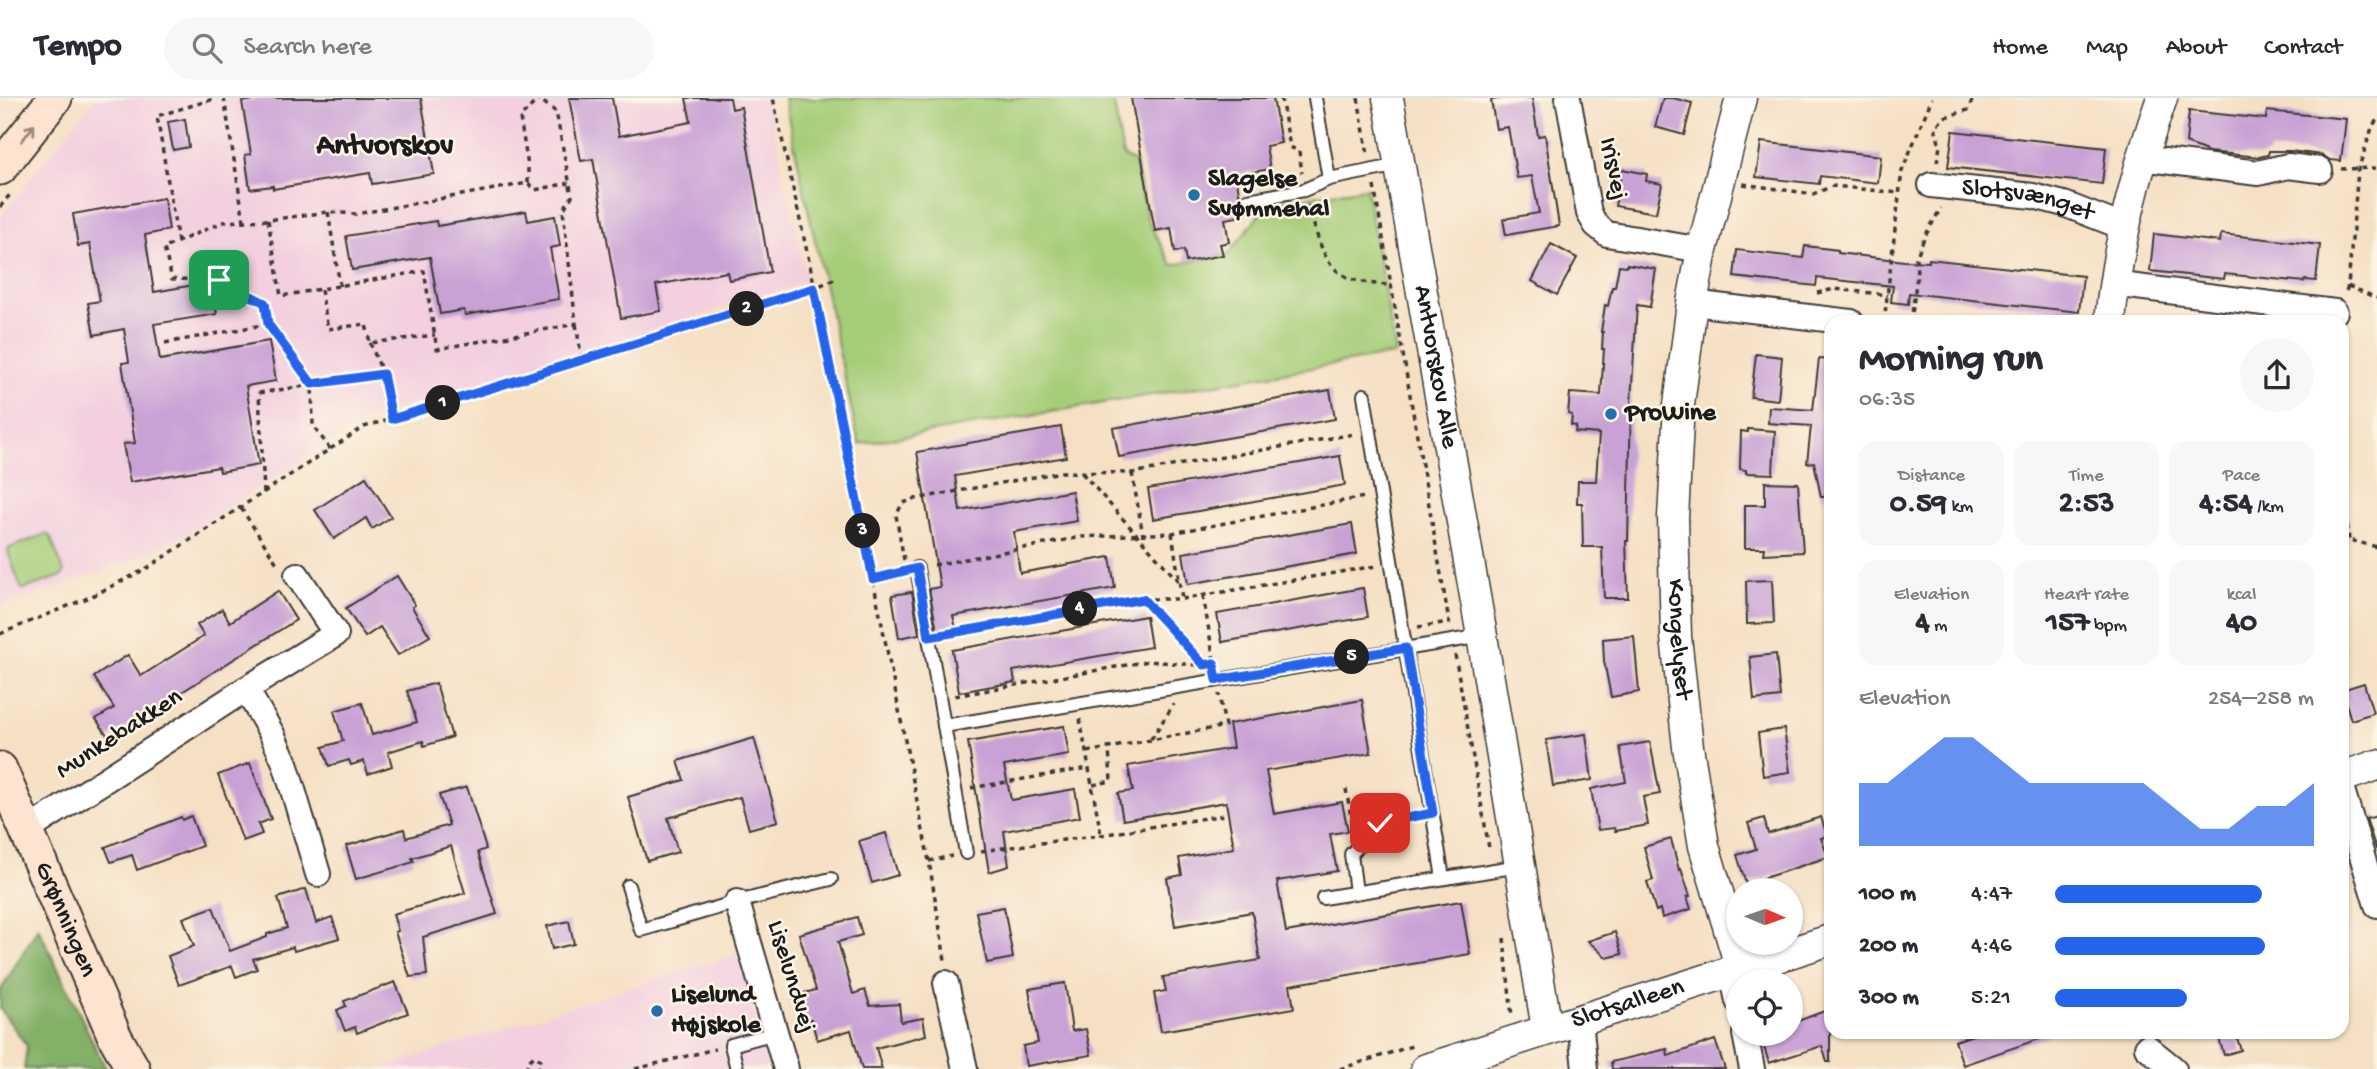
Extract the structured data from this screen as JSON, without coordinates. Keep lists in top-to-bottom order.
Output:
{
  "streets": {
    "main road": ["Grønningen"],
    "street": [
      "Irisvej",
      "Slotsvænget",
      "Antvorskov Alle",
      "Kongelyset",
      "Munkebakken",
      "Liselundvej",
      "Slotsalleen"
    ]
  },
  "crossings": [
    ["Irisvej", "Kongelyset"],
    ["Antvorskov Alle", "Slotsalleen"],
    ["Munkebakken", "Grønningen"]
  ],
  "districts": ["Antvorskov"],
  "places": ["Slagelse Svømmehal", "ProWine", "Liselund Højskole"],
  "north": "right",
  "page": {
    "header": "Tempo",
    "search": "Search here",
    "nav": [
      "Home",
      "Map",
      "About",
      "Contact"
    ],
    "pins": [
      "2",
      "1",
      "3",
      "4",
      "5"
    ],
    "heading": ["Morning run", "06:35"],
    "stats": [
      ["Distance", "0.59 km"],
      ["Time", "2:53"],
      ["Pace", "4:54 /km"],
      ["Elevation", "4 m"],
      ["Heart rate", "157 bpm"],
      ["kcal", "40"]
    ],
    "chart": ["Elevation", "254–258 m"],
    "list": [
      {
        "name": "100 m",
        "note": "4:47"
      },
      {
        "name": "200 m",
        "note": "4:46"
      },
      {
        "name": "300 m",
        "note": "5:21"
      }
    ]
  }
}
